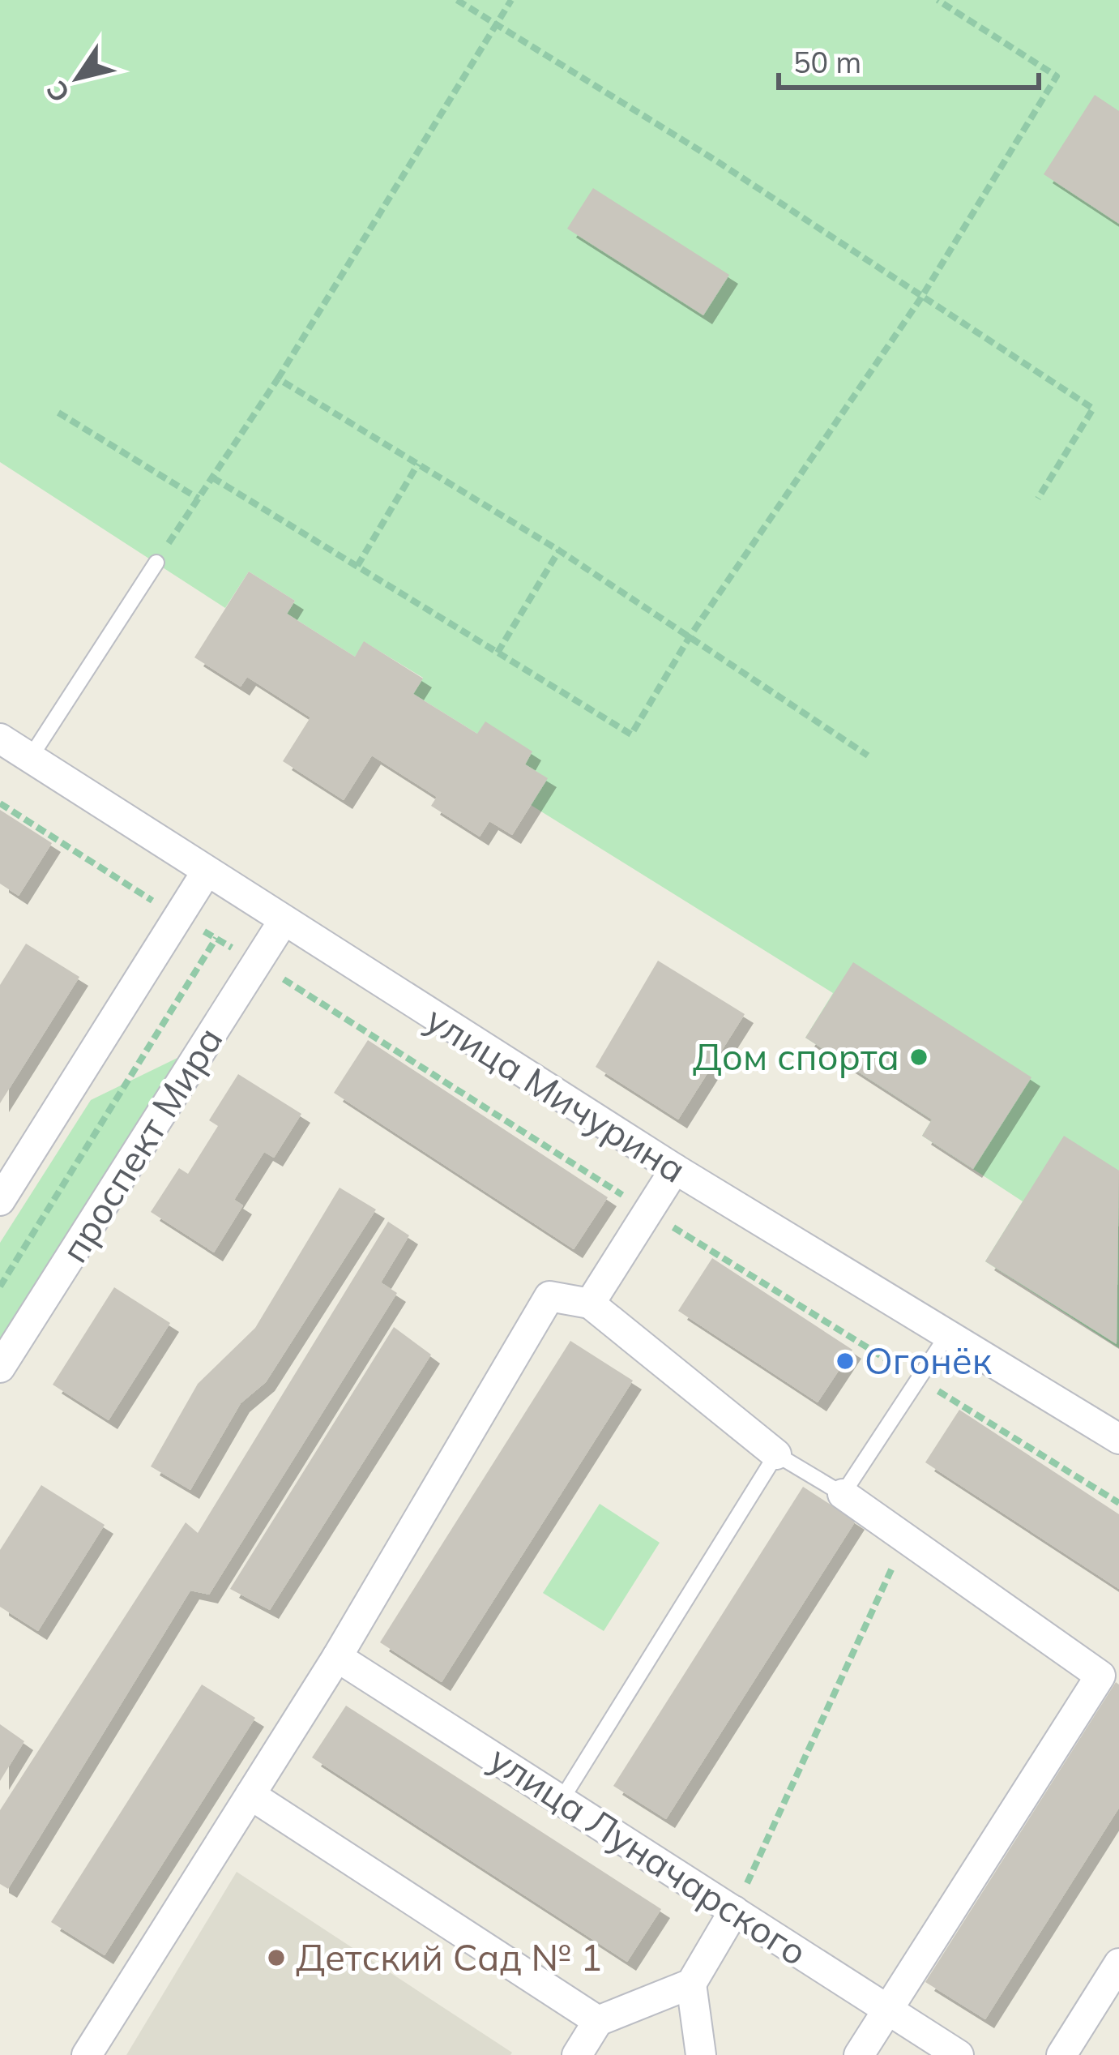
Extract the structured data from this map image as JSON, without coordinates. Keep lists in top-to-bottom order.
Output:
{
  "streets": {
    "street": ["улица Мичурина", "проспект Мира", "улица Луначарского"]
  },
  "crossings": [
    ["улица Мичурина", "проспект Мира"]
  ],
  "places": ["Дом спорта", "Огонёк", "Детский Сад № 1"],
  "scale_bar": "50 m",
  "north": "bottom left"
}
